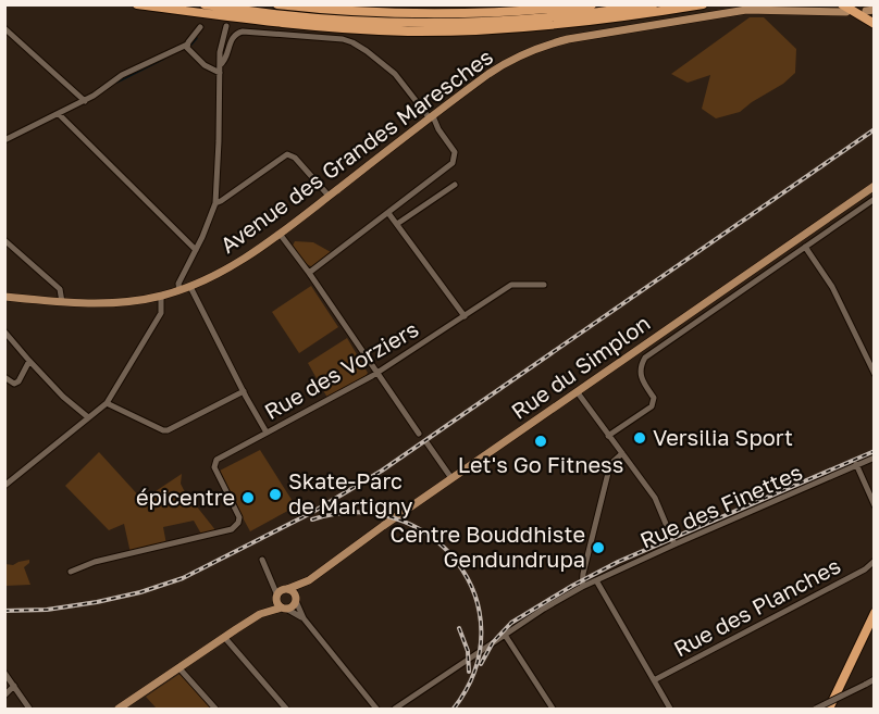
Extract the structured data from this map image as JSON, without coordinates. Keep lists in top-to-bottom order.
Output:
{
  "streets": {
    "main road": ["Avenue des Grandes Maresches", "Rue du Simplon"],
    "street": ["Rue des Vorziers", "Rue des Finettes", "Rue des Planches"]
  },
  "places": [
    "Versilia Sport",
    "Let's Go Fitness",
    "Skate-Parc de Martigny",
    "épicentre",
    "Centre Bouddhiste Gendundrupa"
  ]
}
